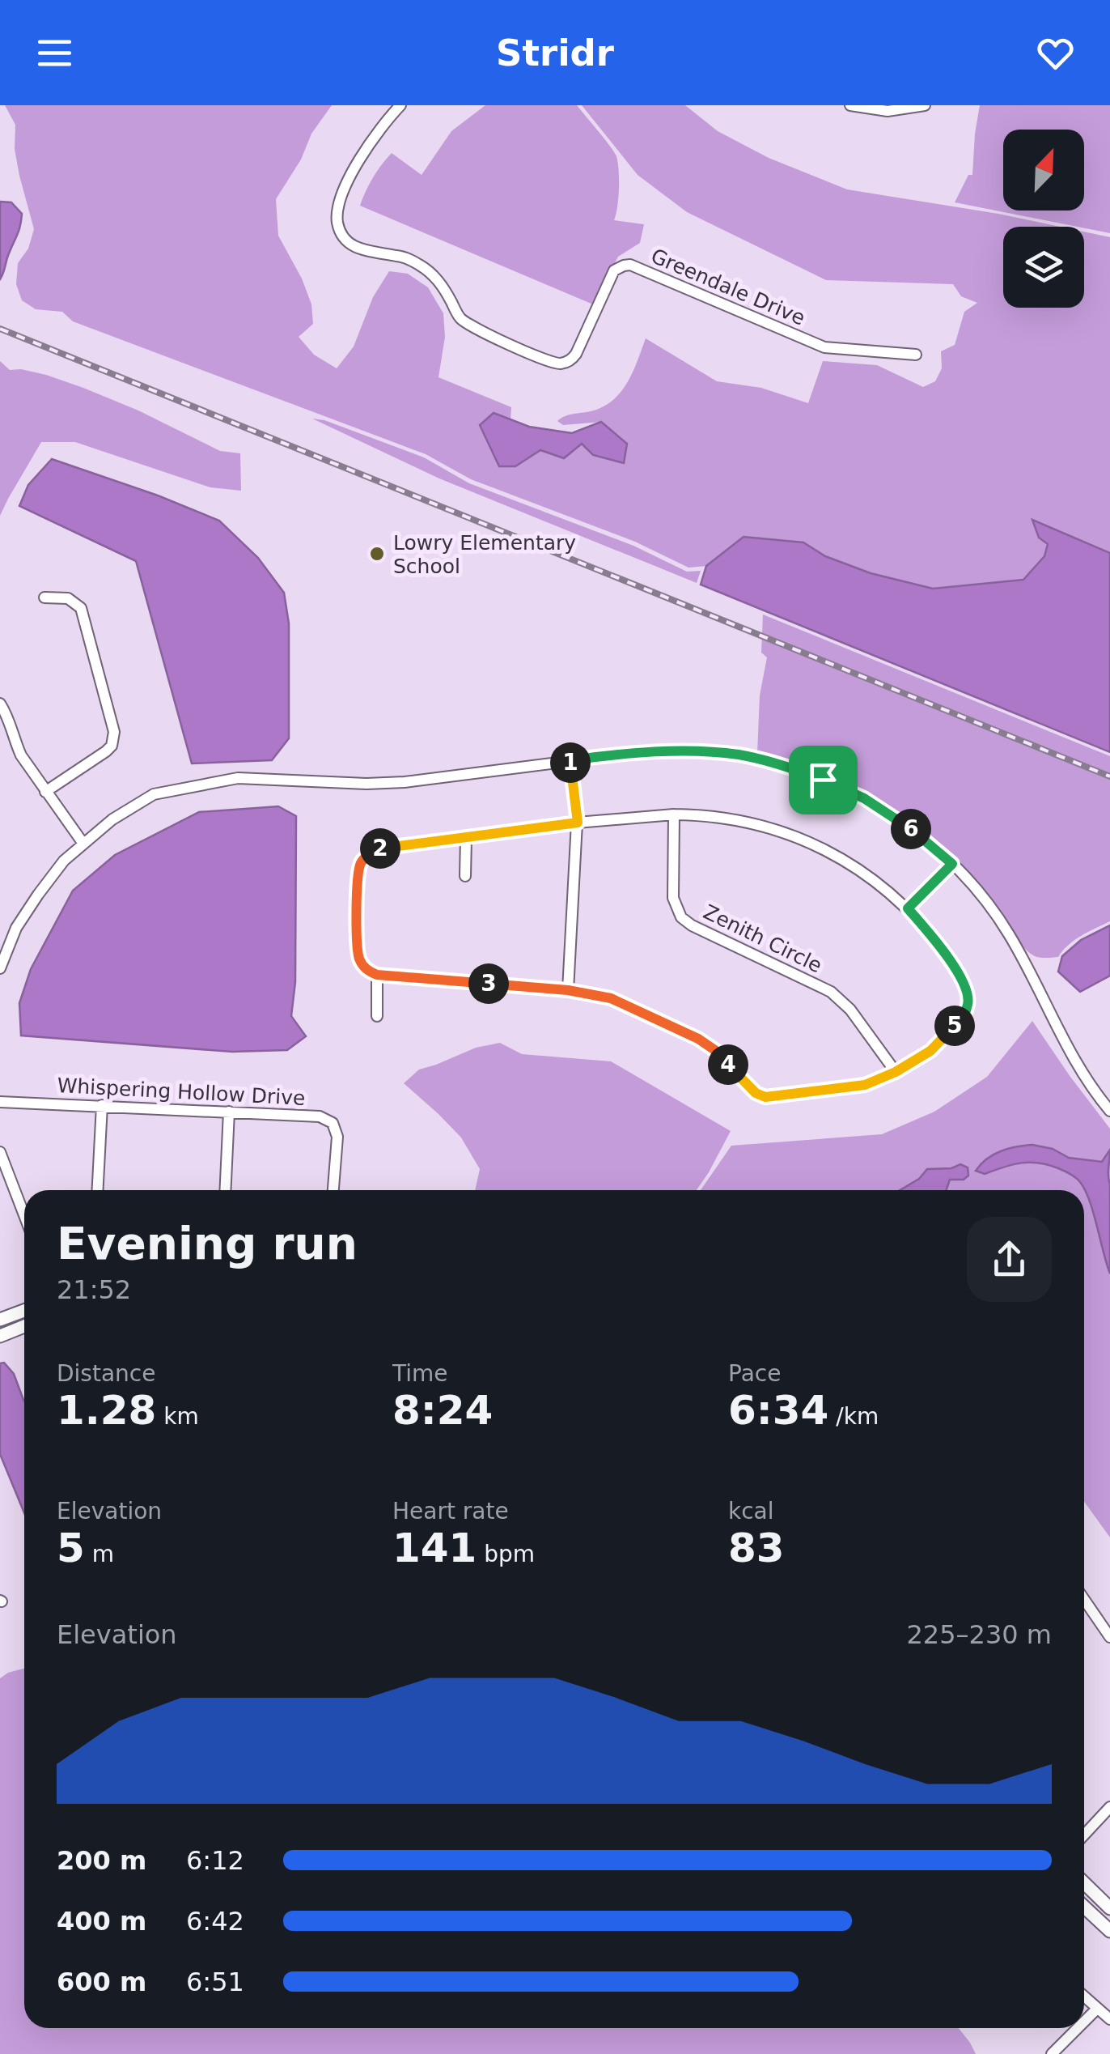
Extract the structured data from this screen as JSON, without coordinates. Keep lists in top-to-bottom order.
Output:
{
  "streets": {
    "street": ["Greendale Drive", "Zenith Circle", "Whispering Hollow Drive"]
  },
  "places": ["Lowry Elementary School"],
  "north": "top right",
  "page": {
    "header": "Stridr",
    "pins": [
      "1",
      "6",
      "2",
      "3",
      "5",
      "4"
    ],
    "heading": ["Evening run", "21:52"],
    "stats": [
      ["Distance", "1.28 km"],
      ["Time", "8:24"],
      ["Pace", "6:34 /km"],
      ["Elevation", "5 m"],
      ["Heart rate", "141 bpm"],
      ["kcal", "83"]
    ],
    "chart": ["Elevation", "225–230 m"],
    "list": [
      {
        "name": "200 m",
        "note": "6:12"
      },
      {
        "name": "400 m",
        "note": "6:42"
      },
      {
        "name": "600 m",
        "note": "6:51"
      }
    ]
  }
}
